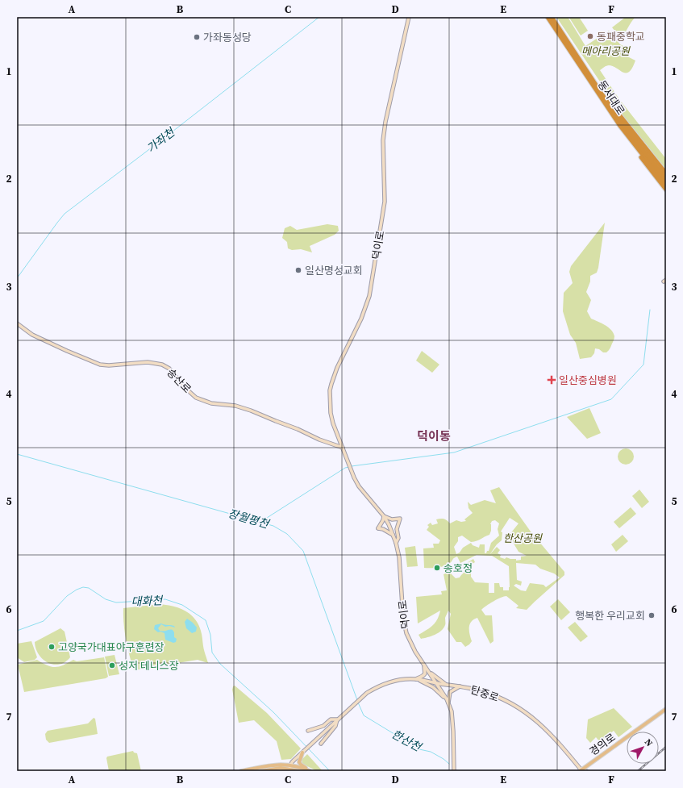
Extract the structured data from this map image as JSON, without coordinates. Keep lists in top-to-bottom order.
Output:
{
  "streets": {
    "highway": ["동서대로"],
    "main road": [
      "덕이로",
      "송산로",
      "탄중로",
      "경의로"
    ]
  },
  "crossings": [
    ["덕이로", "송산로"],
    ["덕이로", "탄중로"],
    ["탄중로", "경의로"]
  ],
  "districts": ["덕이동"],
  "water": [
    "가좌천",
    "장월평천",
    "대화천",
    "한산천"
  ],
  "parks": ["메아리공원", "한산공원"],
  "places": {
    "other": [
      "동패중학교",
      "가좌동성당",
      "일산명성교회",
      "송호정",
      "행복한 우리교회",
      "고양국가대표야구훈련장",
      "성저 테니스장"
    ],
    "health": ["일산중심병원"]
  },
  "north": "top right",
  "grid": {
    "columns": [
      "A",
      "B",
      "C",
      "D",
      "E",
      "F"
    ],
    "rows": [
      "1",
      "2",
      "3",
      "4",
      "5",
      "6",
      "7"
    ]
  }
}
